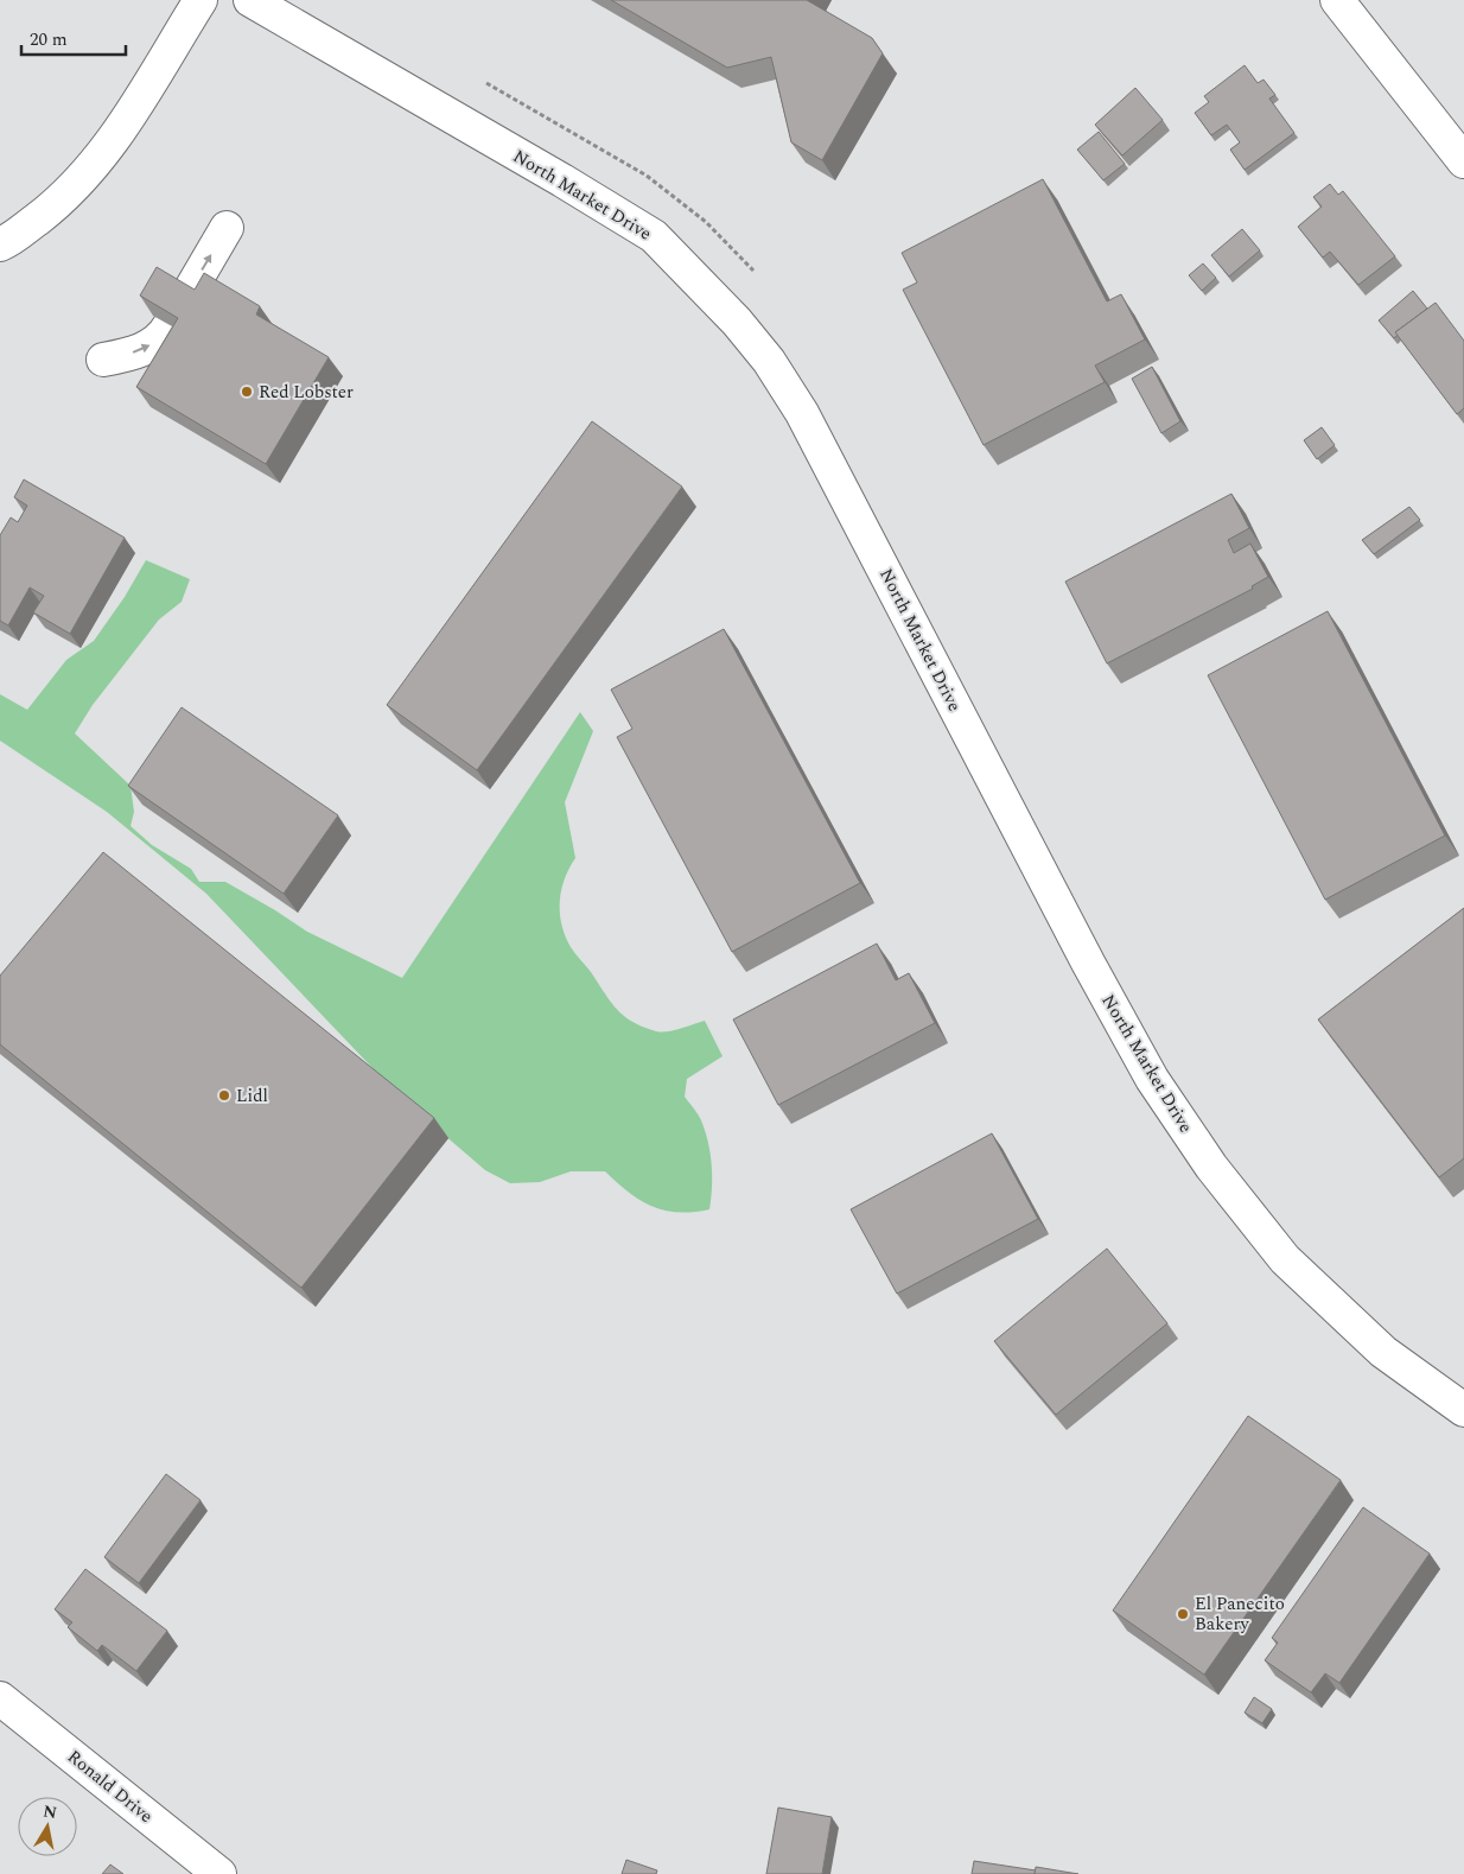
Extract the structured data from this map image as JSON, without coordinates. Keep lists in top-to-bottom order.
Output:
{
  "streets": {
    "street": ["North Market Drive", "Ronald Drive"]
  },
  "places": ["Red Lobster", "Lidl", "El Panecito Bakery"],
  "scale_bar": "20 m",
  "north": "top"
}
